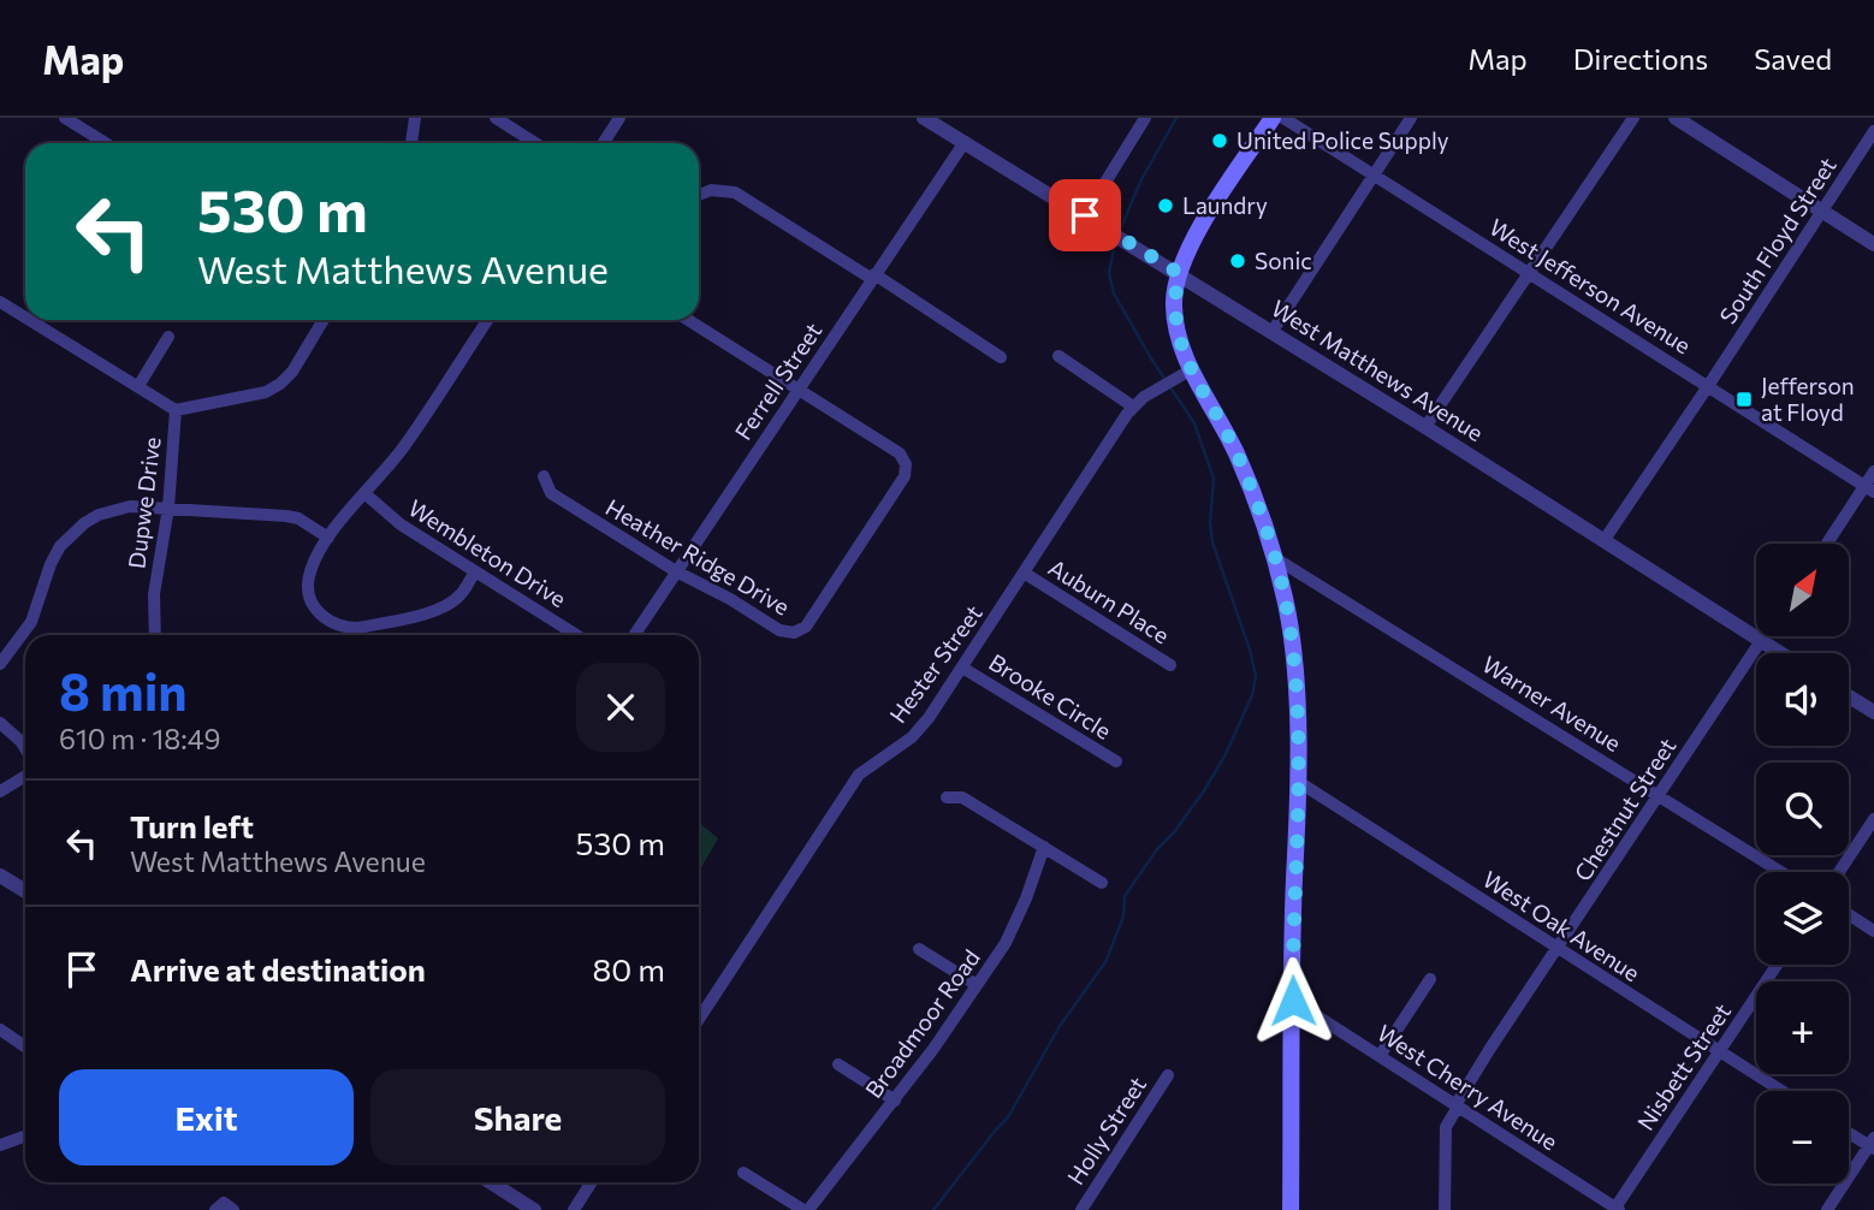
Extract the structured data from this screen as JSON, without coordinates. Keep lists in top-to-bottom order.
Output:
{
  "streets": {
    "street": [
      "South Floyd Street",
      "West Jefferson Avenue",
      "West Matthews Avenue",
      "Ferrell Street",
      "Dupwe Drive",
      "Wembleton Drive",
      "Heather Ridge Drive",
      "Auburn Place",
      "Hester Street",
      "Brooke Circle",
      "Warner Avenue",
      "Chestnut Street",
      "West Oak Avenue",
      "Broadmoor Road",
      "Nisbett Street",
      "West Cherry Avenue",
      "Holly Street"
    ]
  },
  "crossings": [
    ["South Floyd Street", "West Jefferson Avenue"],
    ["South Floyd Street", "West Matthews Avenue"],
    ["West Matthews Avenue", "Ferrell Street"],
    ["West Matthews Avenue", "Chestnut Street"],
    ["Ferrell Street", "Heather Ridge Drive"],
    ["Auburn Place", "Hester Street"],
    ["Hester Street", "Brooke Circle"],
    ["Warner Avenue", "Chestnut Street"],
    ["Chestnut Street", "West Oak Avenue"],
    ["Chestnut Street", "West Cherry Avenue"],
    ["West Oak Avenue", "Nisbett Street"],
    ["Nisbett Street", "West Cherry Avenue"]
  ],
  "places": {
    "other": ["United Police Supply", "Laundry", "Sonic"],
    "transit": ["Jefferson at Floyd"]
  },
  "north": "top right",
  "page": {
    "header": "Map",
    "nav": ["Map", "Directions", "Saved"],
    "turn": ["530 m", "West Matthews Avenue"],
    "map_buttons": ["+", "−"],
    "heading": ["8 min", "610 m · 18:49"],
    "list": [
      {
        "name": "Turn left",
        "note": "West Matthews Avenue",
        "value": "530 m"
      },
      {
        "name": "Arrive at destination",
        "value": "80 m"
      }
    ],
    "buttons": ["Exit", "Share"]
  }
}
